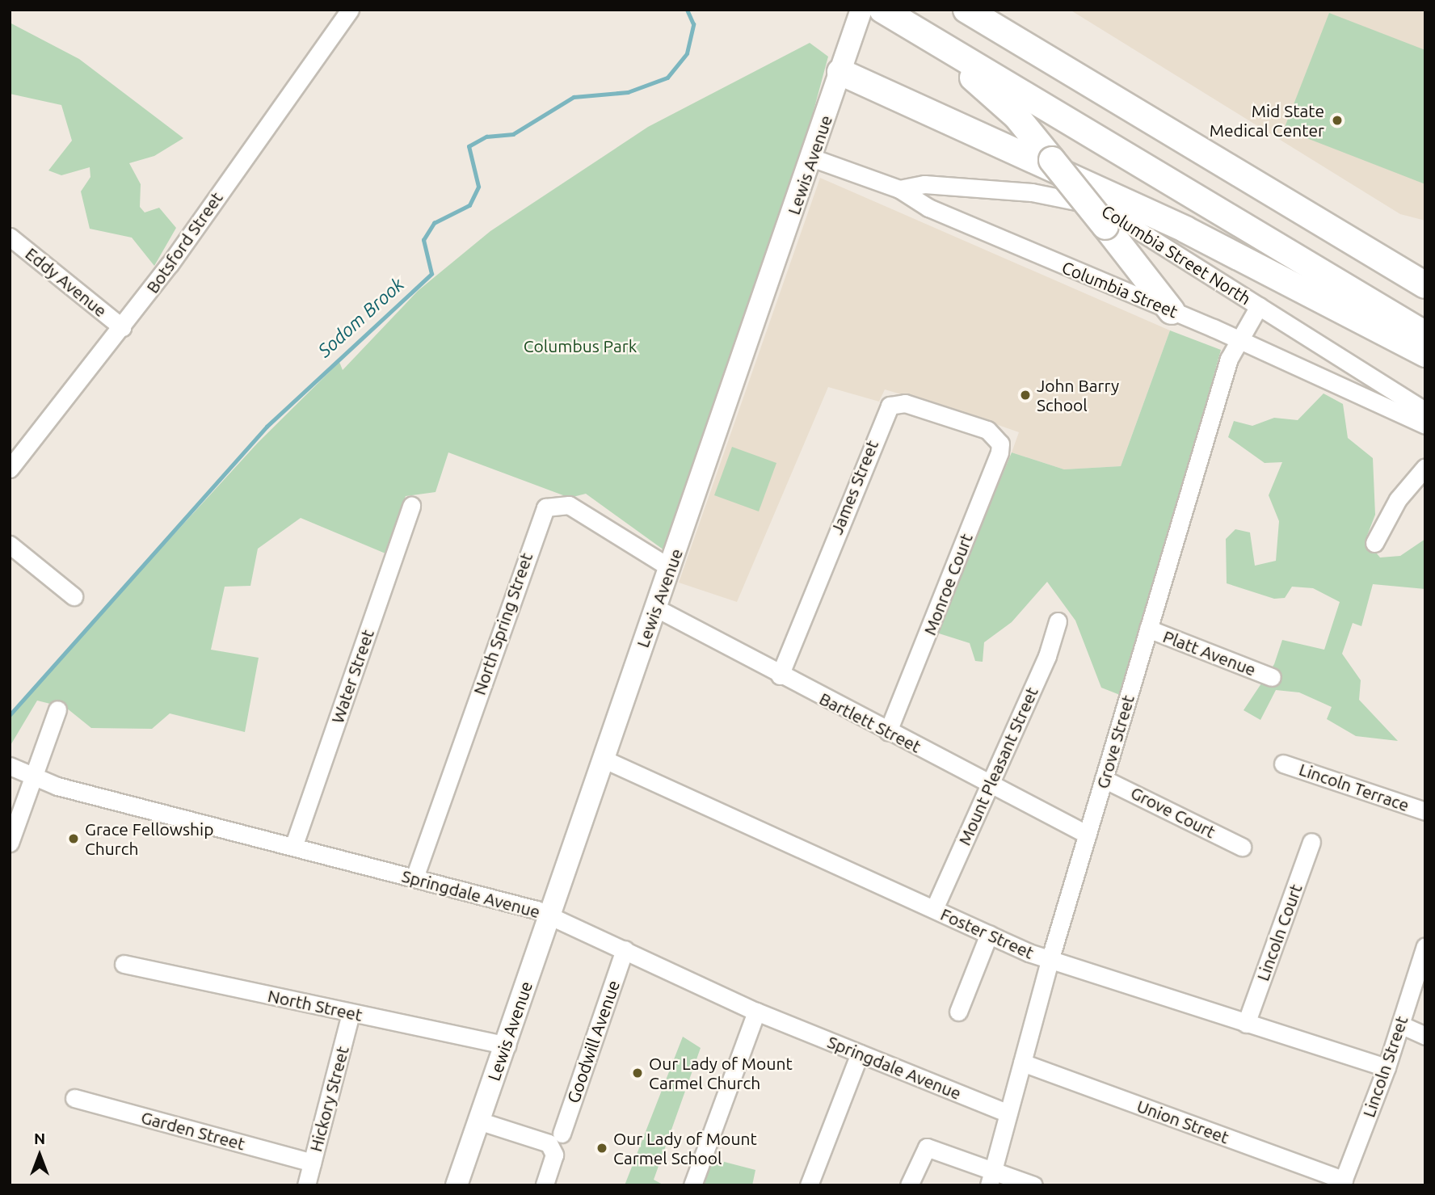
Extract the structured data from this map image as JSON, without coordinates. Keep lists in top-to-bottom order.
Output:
{
  "streets": {
    "main road": ["Lewis Avenue"],
    "street": [
      "Botsford Street",
      "Columbia Street North",
      "Eddy Avenue",
      "Columbia Street",
      "James Street",
      "Monroe Court",
      "North Spring Street",
      "Platt Avenue",
      "Water Street",
      "Bartlett Street",
      "Grove Street",
      "Mount Pleasant Street",
      "Lincoln Terrace",
      "Grove Court",
      "Springdale Avenue",
      "Lincoln Court",
      "Foster Street",
      "North Street",
      "Goodwill Avenue",
      "Lincoln Street",
      "Hickory Street",
      "Union Street",
      "Garden Street"
    ]
  },
  "crossings": [
    ["Lewis Avenue", "Columbia Street"],
    ["Lewis Avenue", "North Spring Street"],
    ["Lewis Avenue", "Bartlett Street"],
    ["Lewis Avenue", "Springdale Avenue"],
    ["Lewis Avenue", "Foster Street"],
    ["Lewis Avenue", "North Street"],
    ["Botsford Street", "Eddy Avenue"],
    ["Columbia Street North", "Columbia Street"],
    ["Columbia Street North", "Grove Street"],
    ["Columbia Street", "Grove Street"],
    ["James Street", "Monroe Court"],
    ["James Street", "Bartlett Street"],
    ["Monroe Court", "Bartlett Street"],
    ["North Spring Street", "Springdale Avenue"],
    ["Platt Avenue", "Grove Street"],
    ["Water Street", "Springdale Avenue"],
    ["Bartlett Street", "Grove Street"],
    ["Bartlett Street", "Mount Pleasant Street"],
    ["Grove Street", "Grove Court"],
    ["Grove Street", "Springdale Avenue"],
    ["Grove Street", "Foster Street"],
    ["Grove Street", "Union Street"],
    ["Mount Pleasant Street", "Foster Street"],
    ["Springdale Avenue", "Goodwill Avenue"],
    ["Lincoln Court", "Foster Street"],
    ["Foster Street", "Lincoln Street"],
    ["North Street", "Hickory Street"],
    ["Lincoln Street", "Union Street"],
    ["Hickory Street", "Garden Street"]
  ],
  "water": ["Sodom Brook"],
  "parks": ["Columbus Park"],
  "places": [
    "Mid State Medical Center",
    "John Barry School",
    "Grace Fellowship Church",
    "Our Lady of Mount Carmel Church",
    "Our Lady of Mount Carmel School"
  ],
  "north": "top"
}
